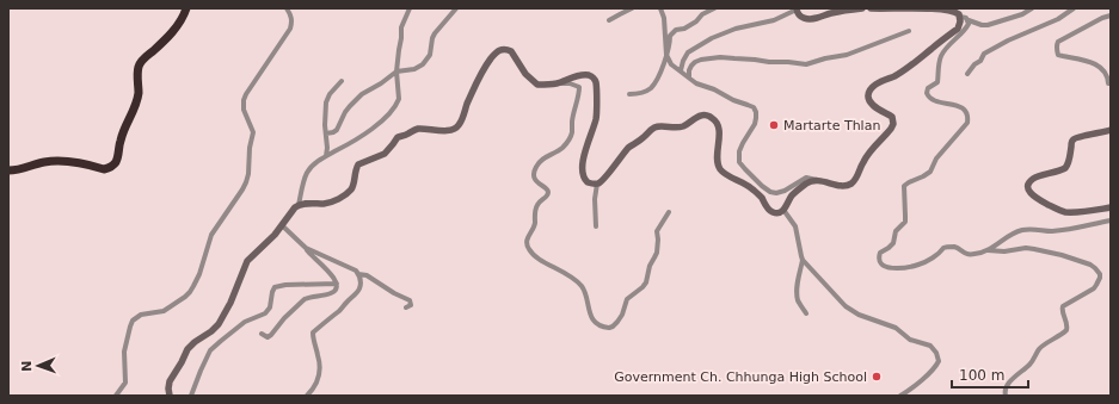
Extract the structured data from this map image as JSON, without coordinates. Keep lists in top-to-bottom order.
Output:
{
  "places": ["Martarte Thlan", "Government Ch. Chhunga High School"],
  "scale_bar": "100 m",
  "north": "left"
}
